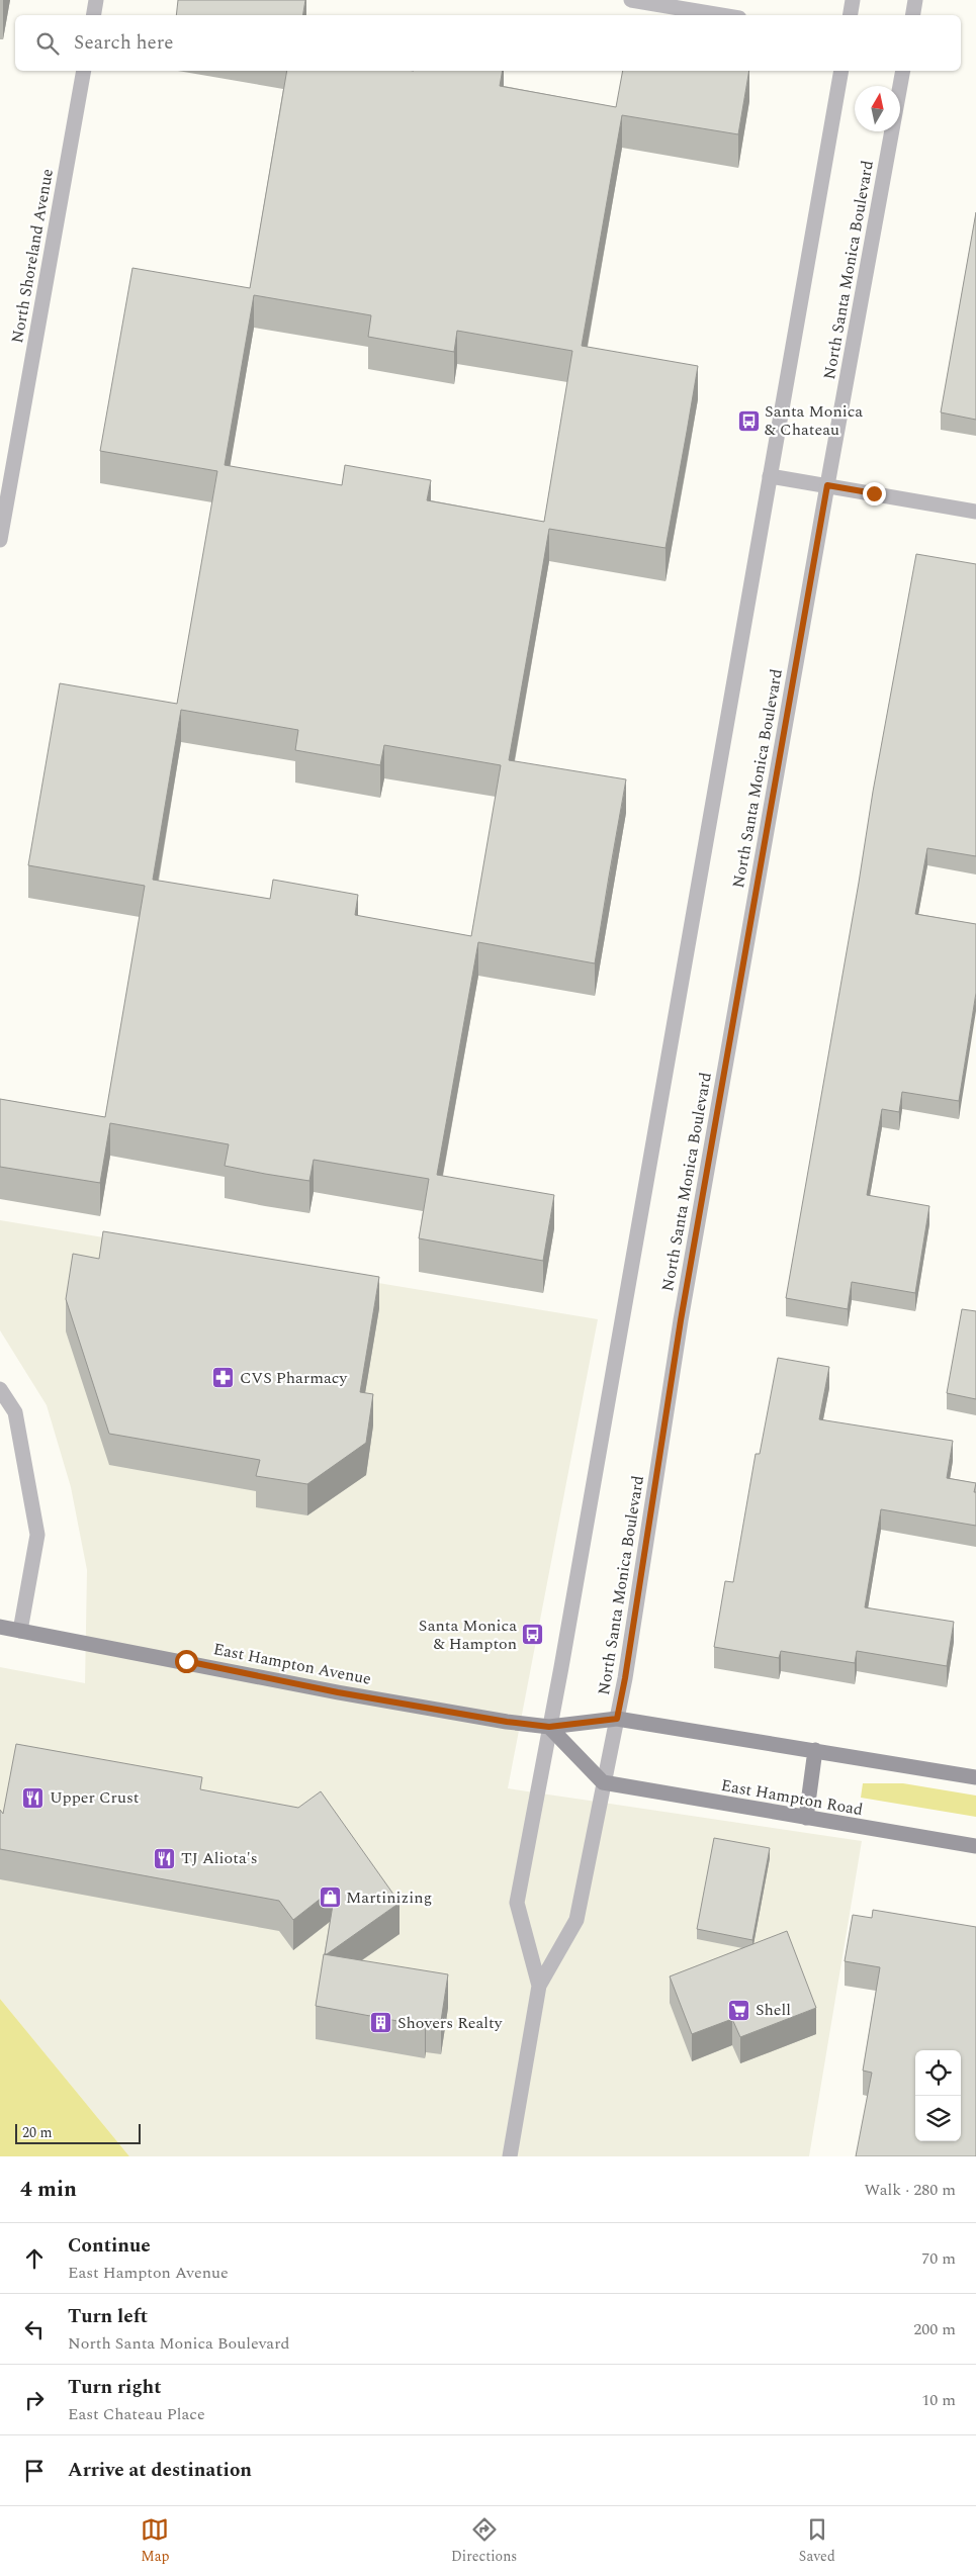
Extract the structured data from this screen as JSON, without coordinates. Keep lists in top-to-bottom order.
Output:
{
  "streets": {
    "main road": ["East Hampton Avenue", "East Hampton Road"],
    "street": ["North Shoreland Avenue", "North Santa Monica Boulevard"]
  },
  "crossings": [
    ["North Santa Monica Boulevard", "East Hampton Avenue"],
    ["North Santa Monica Boulevard", "East Hampton Road"]
  ],
  "places": {
    "bus stop": ["Santa Monica & Chateau", "Santa Monica & Hampton"],
    "pharmacy": ["CVS Pharmacy"],
    "restaurant": ["Upper Crust", "TJ Aliota's"],
    "shop": ["Martinizing"],
    "supermarket": ["Shell"],
    "building": ["Shovers Realty"]
  },
  "scale_bar": "20 m",
  "north": "top",
  "page": {
    "search": "Search here",
    "scale": "20 m",
    "heading": ["4 min", "Walk · 280 m"],
    "list": [
      ["Continue", "East Hampton Avenue", "70 m"],
      ["Turn left", "North Santa Monica Boulevard", "200 m"],
      ["Turn right", "East Chateau Place", "10 m"],
      "Arrive at destination"
    ],
    "nav": ["Map", "Directions", "Saved"]
  }
}
